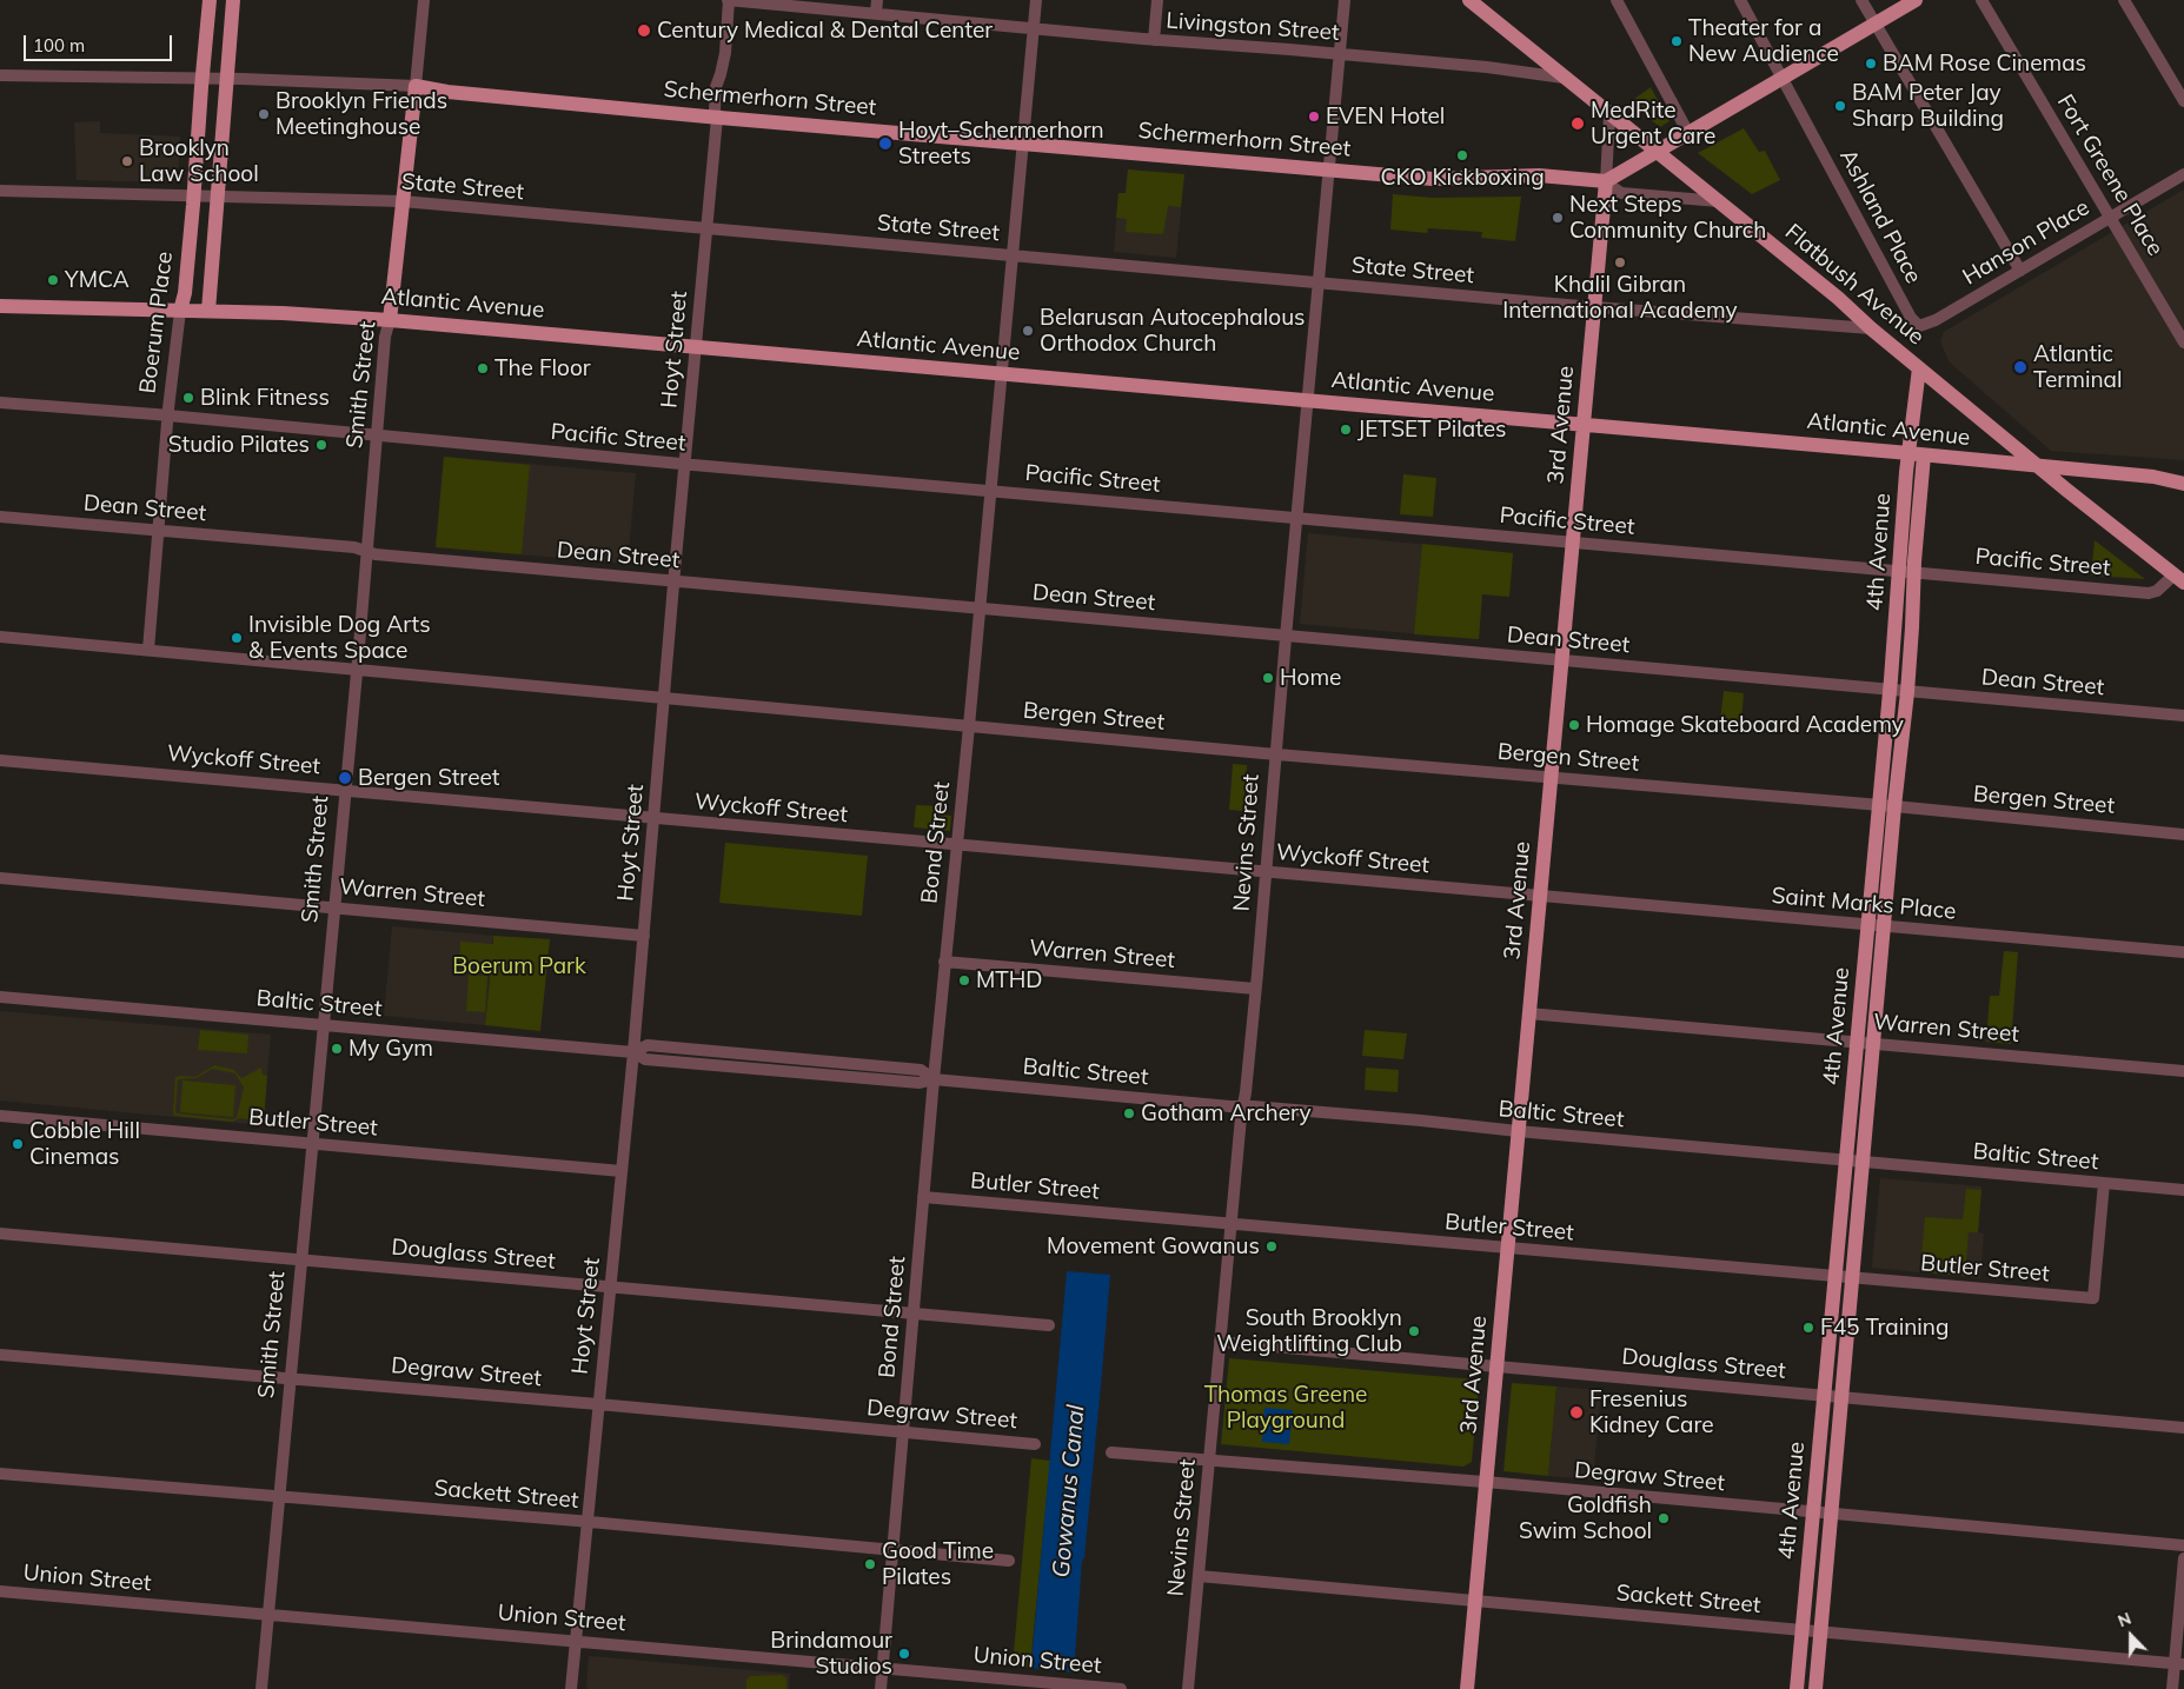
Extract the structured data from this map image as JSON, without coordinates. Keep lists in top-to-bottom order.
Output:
{
  "streets": {
    "main road": [
      "Schermerhorn Street",
      "Flatbush Avenue",
      "Atlantic Avenue",
      "Boerum Place",
      "Smith Street",
      "3rd Avenue",
      "4th Avenue"
    ],
    "street": [
      "Livingston Street",
      "Fort Greene Place",
      "State Street",
      "Ashland Place",
      "Hanson Place",
      "Hoyt Street",
      "Pacific Street",
      "Dean Street",
      "Bergen Street",
      "Wyckoff Street",
      "Bond Street",
      "Nevins Street",
      "Warren Street",
      "Saint Marks Place",
      "Baltic Street",
      "Butler Street",
      "Douglass Street",
      "Degraw Street",
      "Sackett Street",
      "Union Street"
    ]
  },
  "crossings": [
    ["Livingston Street", "Flatbush Avenue"],
    ["Livingston Street", "Hoyt Street"],
    ["Livingston Street", "Bond Street"],
    ["Livingston Street", "Nevins Street"],
    ["Schermerhorn Street", "Boerum Place"],
    ["Schermerhorn Street", "Hoyt Street"],
    ["Schermerhorn Street", "Smith Street"],
    ["Schermerhorn Street", "3rd Avenue"],
    ["Schermerhorn Street", "Bond Street"],
    ["Schermerhorn Street", "Nevins Street"],
    ["Fort Greene Place", "Hanson Place"],
    ["State Street", "Flatbush Avenue"],
    ["State Street", "Boerum Place"],
    ["State Street", "Hoyt Street"],
    ["State Street", "Smith Street"],
    ["State Street", "3rd Avenue"],
    ["State Street", "Bond Street"],
    ["State Street", "Nevins Street"],
    ["Ashland Place", "Hanson Place"],
    ["Flatbush Avenue", "Atlantic Avenue"],
    ["Flatbush Avenue", "3rd Avenue"],
    ["Flatbush Avenue", "Pacific Street"],
    ["Flatbush Avenue", "4th Avenue"],
    ["Atlantic Avenue", "Boerum Place"],
    ["Atlantic Avenue", "Hoyt Street"],
    ["Atlantic Avenue", "Smith Street"],
    ["Atlantic Avenue", "3rd Avenue"],
    ["Atlantic Avenue", "4th Avenue"],
    ["Atlantic Avenue", "Bond Street"],
    ["Atlantic Avenue", "Nevins Street"],
    ["Boerum Place", "Pacific Street"],
    ["Boerum Place", "Dean Street"],
    ["Boerum Place", "Bergen Street"],
    ["Hoyt Street", "Pacific Street"],
    ["Hoyt Street", "Dean Street"],
    ["Hoyt Street", "Bergen Street"],
    ["Hoyt Street", "Wyckoff Street"],
    ["Hoyt Street", "Warren Street"],
    ["Hoyt Street", "Baltic Street"],
    ["Hoyt Street", "Butler Street"],
    ["Hoyt Street", "Douglass Street"],
    ["Hoyt Street", "Degraw Street"],
    ["Hoyt Street", "Sackett Street"],
    ["Hoyt Street", "Union Street"],
    ["Smith Street", "Pacific Street"],
    ["Smith Street", "Dean Street"],
    ["Smith Street", "Bergen Street"],
    ["Smith Street", "Wyckoff Street"],
    ["Smith Street", "Warren Street"],
    ["Smith Street", "Baltic Street"],
    ["Smith Street", "Butler Street"],
    ["Smith Street", "Douglass Street"],
    ["Smith Street", "Degraw Street"],
    ["Smith Street", "Sackett Street"],
    ["Smith Street", "Union Street"],
    ["3rd Avenue", "Pacific Street"],
    ["3rd Avenue", "Dean Street"],
    ["3rd Avenue", "Bergen Street"],
    ["3rd Avenue", "Wyckoff Street"],
    ["3rd Avenue", "Warren Street"],
    ["3rd Avenue", "Saint Marks Place"],
    ["3rd Avenue", "Baltic Street"],
    ["3rd Avenue", "Butler Street"],
    ["3rd Avenue", "Douglass Street"],
    ["3rd Avenue", "Degraw Street"],
    ["3rd Avenue", "Sackett Street"],
    ["Pacific Street", "4th Avenue"],
    ["Pacific Street", "Bond Street"],
    ["Pacific Street", "Nevins Street"],
    ["Dean Street", "4th Avenue"],
    ["Dean Street", "Bond Street"],
    ["Dean Street", "Nevins Street"],
    ["4th Avenue", "Bergen Street"],
    ["4th Avenue", "Warren Street"],
    ["4th Avenue", "Saint Marks Place"],
    ["4th Avenue", "Baltic Street"],
    ["4th Avenue", "Butler Street"],
    ["4th Avenue", "Douglass Street"],
    ["4th Avenue", "Degraw Street"],
    ["4th Avenue", "Sackett Street"],
    ["Bergen Street", "Bond Street"],
    ["Bergen Street", "Nevins Street"],
    ["Wyckoff Street", "Bond Street"],
    ["Wyckoff Street", "Nevins Street"],
    ["Wyckoff Street", "Saint Marks Place"],
    ["Bond Street", "Warren Street"],
    ["Bond Street", "Baltic Street"],
    ["Bond Street", "Butler Street"],
    ["Bond Street", "Douglass Street"],
    ["Bond Street", "Degraw Street"],
    ["Bond Street", "Sackett Street"],
    ["Bond Street", "Union Street"],
    ["Nevins Street", "Warren Street"],
    ["Nevins Street", "Baltic Street"],
    ["Nevins Street", "Butler Street"],
    ["Nevins Street", "Douglass Street"],
    ["Nevins Street", "Degraw Street"],
    ["Nevins Street", "Sackett Street"],
    ["Baltic Street", "Butler Street"]
  ],
  "water": ["Gowanus Canal"],
  "parks": ["Boerum Park", "Thomas Greene Playground"],
  "places": [
    "Century Medical & Dental Center",
    "Theater for a New Audience",
    "BAM Rose Cinemas",
    "BAM Peter Jay Sharp Building",
    "Brooklyn Friends Meetinghouse",
    "EVEN Hotel",
    "MedRite Urgent Care",
    "Hoyt–Schermerhorn Streets",
    "CKO Kickboxing",
    "Brooklyn Law School",
    "Next Steps Community Church",
    "Khalil Gibran International Academy",
    "YMCA",
    "Belarusan Autocephalous Orthodox Church",
    "Atlantic Terminal",
    "The Floor",
    "Blink Fitness",
    "JETSET Pilates",
    "Studio Pilates",
    "Invisible Dog Arts & Events Space",
    "Home",
    "Homage Skateboard Academy",
    "Bergen Street",
    "MTHD",
    "My Gym",
    "Gotham Archery",
    "Cobble Hill Cinemas",
    "Movement Gowanus",
    "F45 Training",
    "South Brooklyn Weightlifting Club",
    "Fresenius Kidney Care",
    "Goldfish Swim School",
    "Good Time Pilates",
    "Brindamour Studios"
  ],
  "scale_bar": "100 m",
  "north": "top"
}
